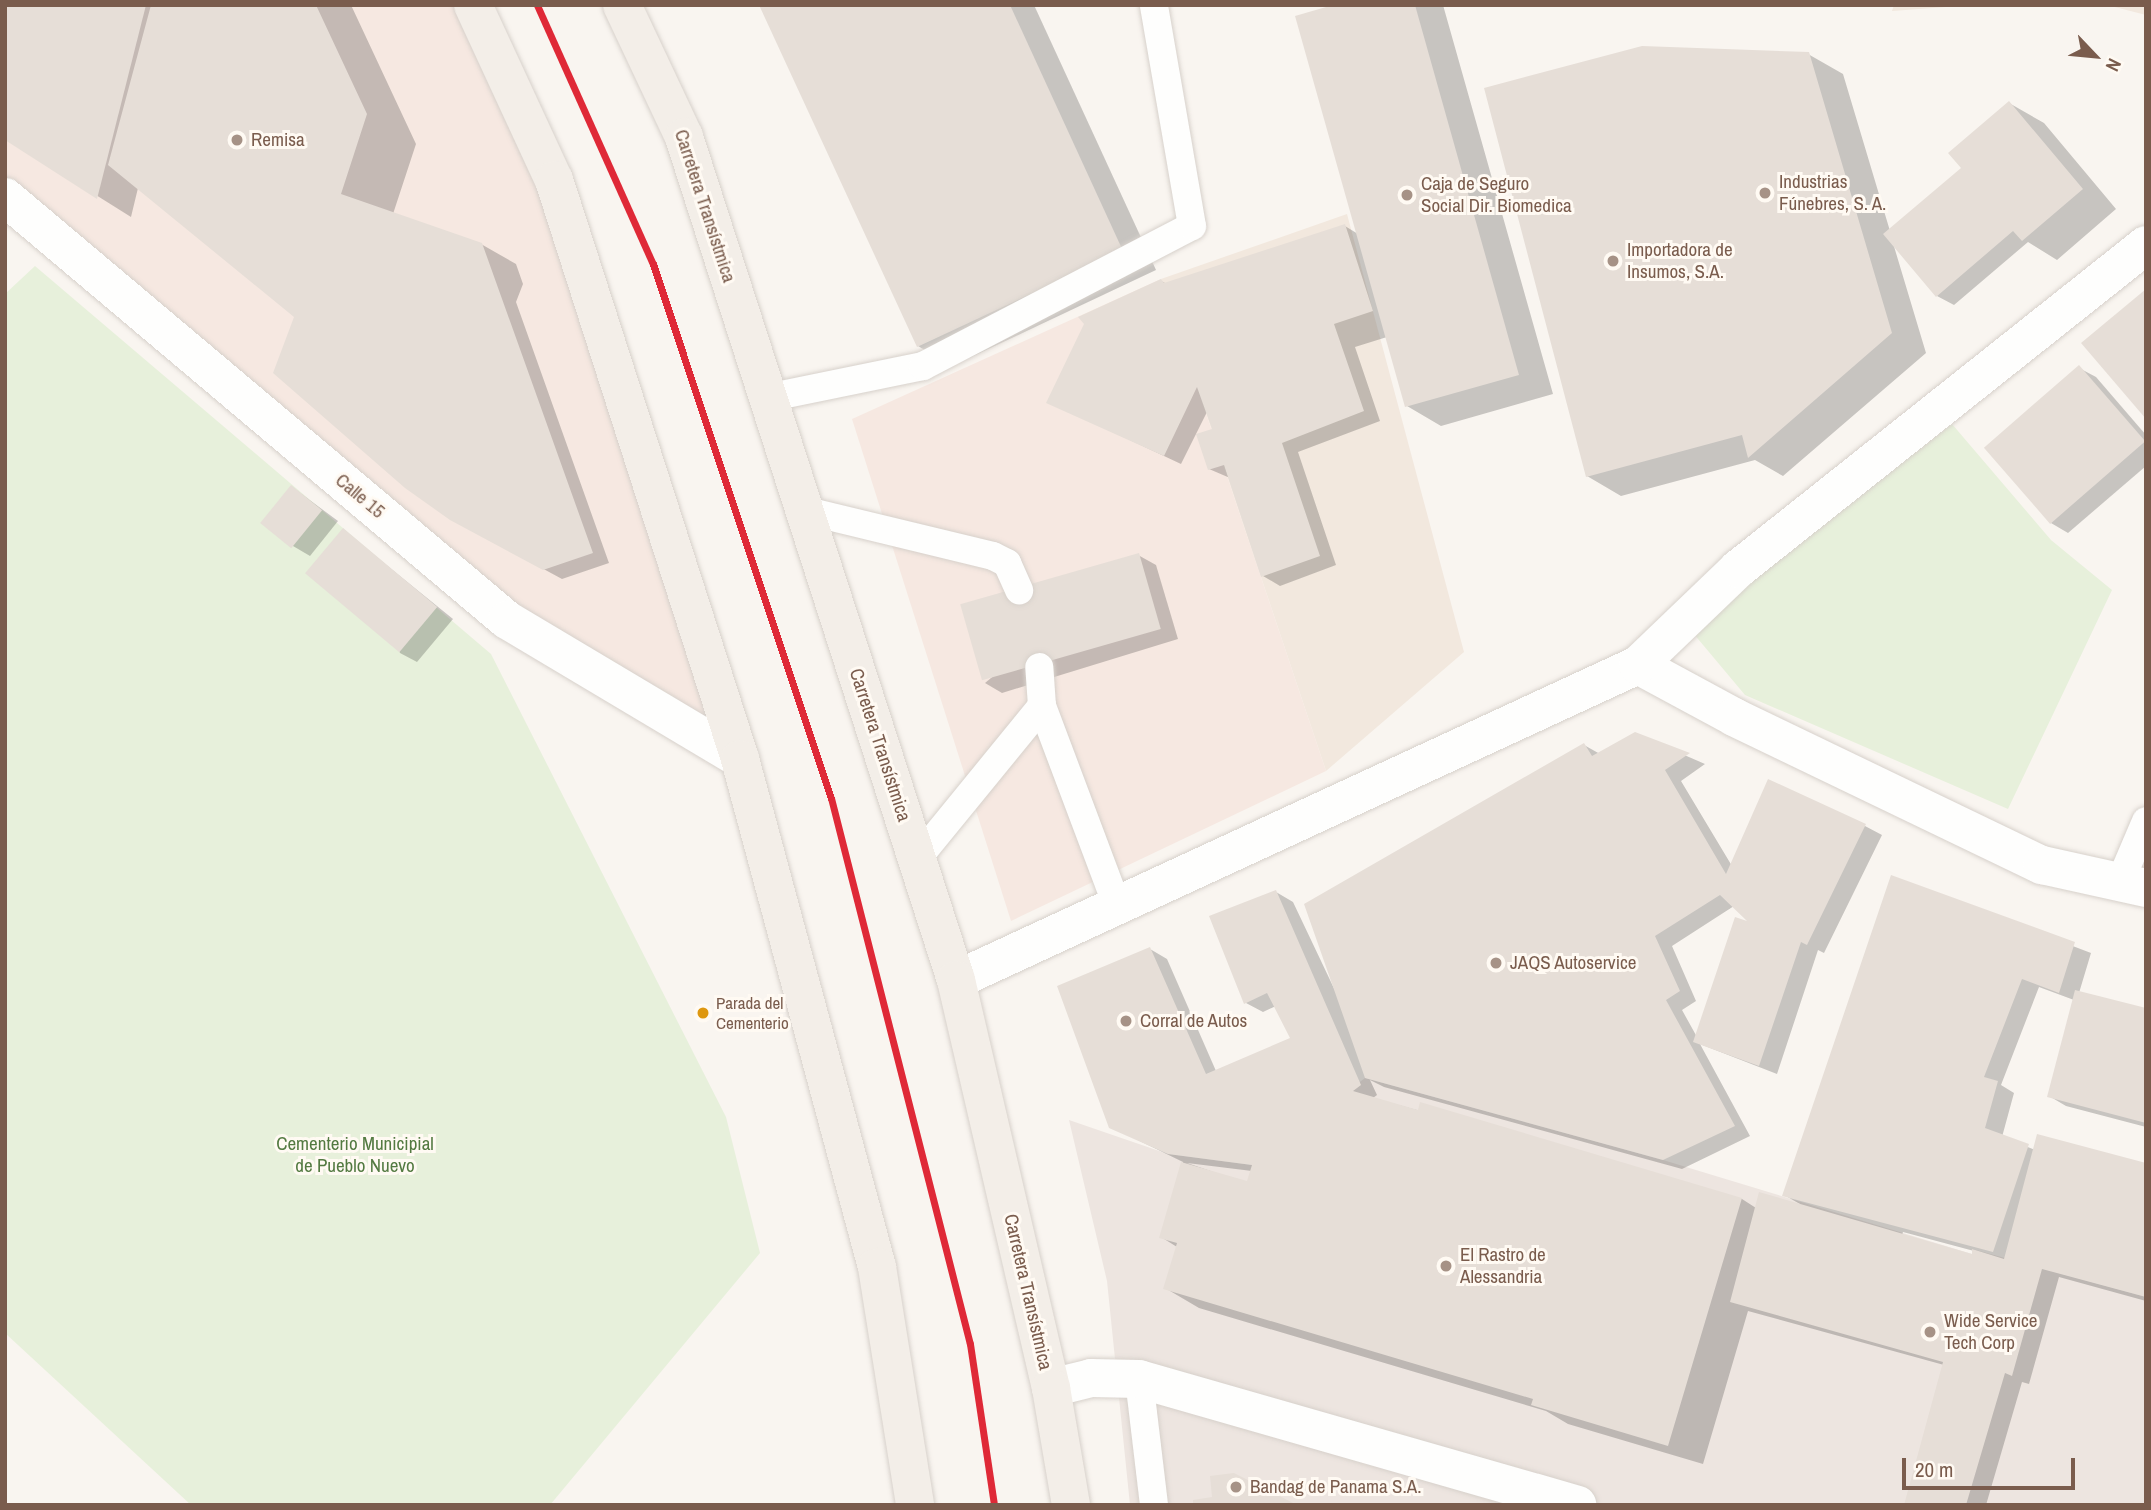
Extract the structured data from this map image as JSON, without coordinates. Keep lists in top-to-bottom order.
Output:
{
  "streets": {
    "main road": ["Carretera Transístmica"],
    "street": ["Calle 15"]
  },
  "parks": ["Cementerio Municipial de Pueblo Nuevo"],
  "places": [
    "Remisa",
    "Industrias Fúnebres, S. A.",
    "Caja de Seguro Social Dir. Biomedica",
    "Importadora de Insumos, S.A.",
    "JAQS Autoservice",
    "Parada del Cementerio",
    "Corral de Autos",
    "El Rastro de Alessandria",
    "Wide Service Tech Corp",
    "Bandag de Panama S.A."
  ],
  "scale_bar": "20 m",
  "north": "bottom right"
}
